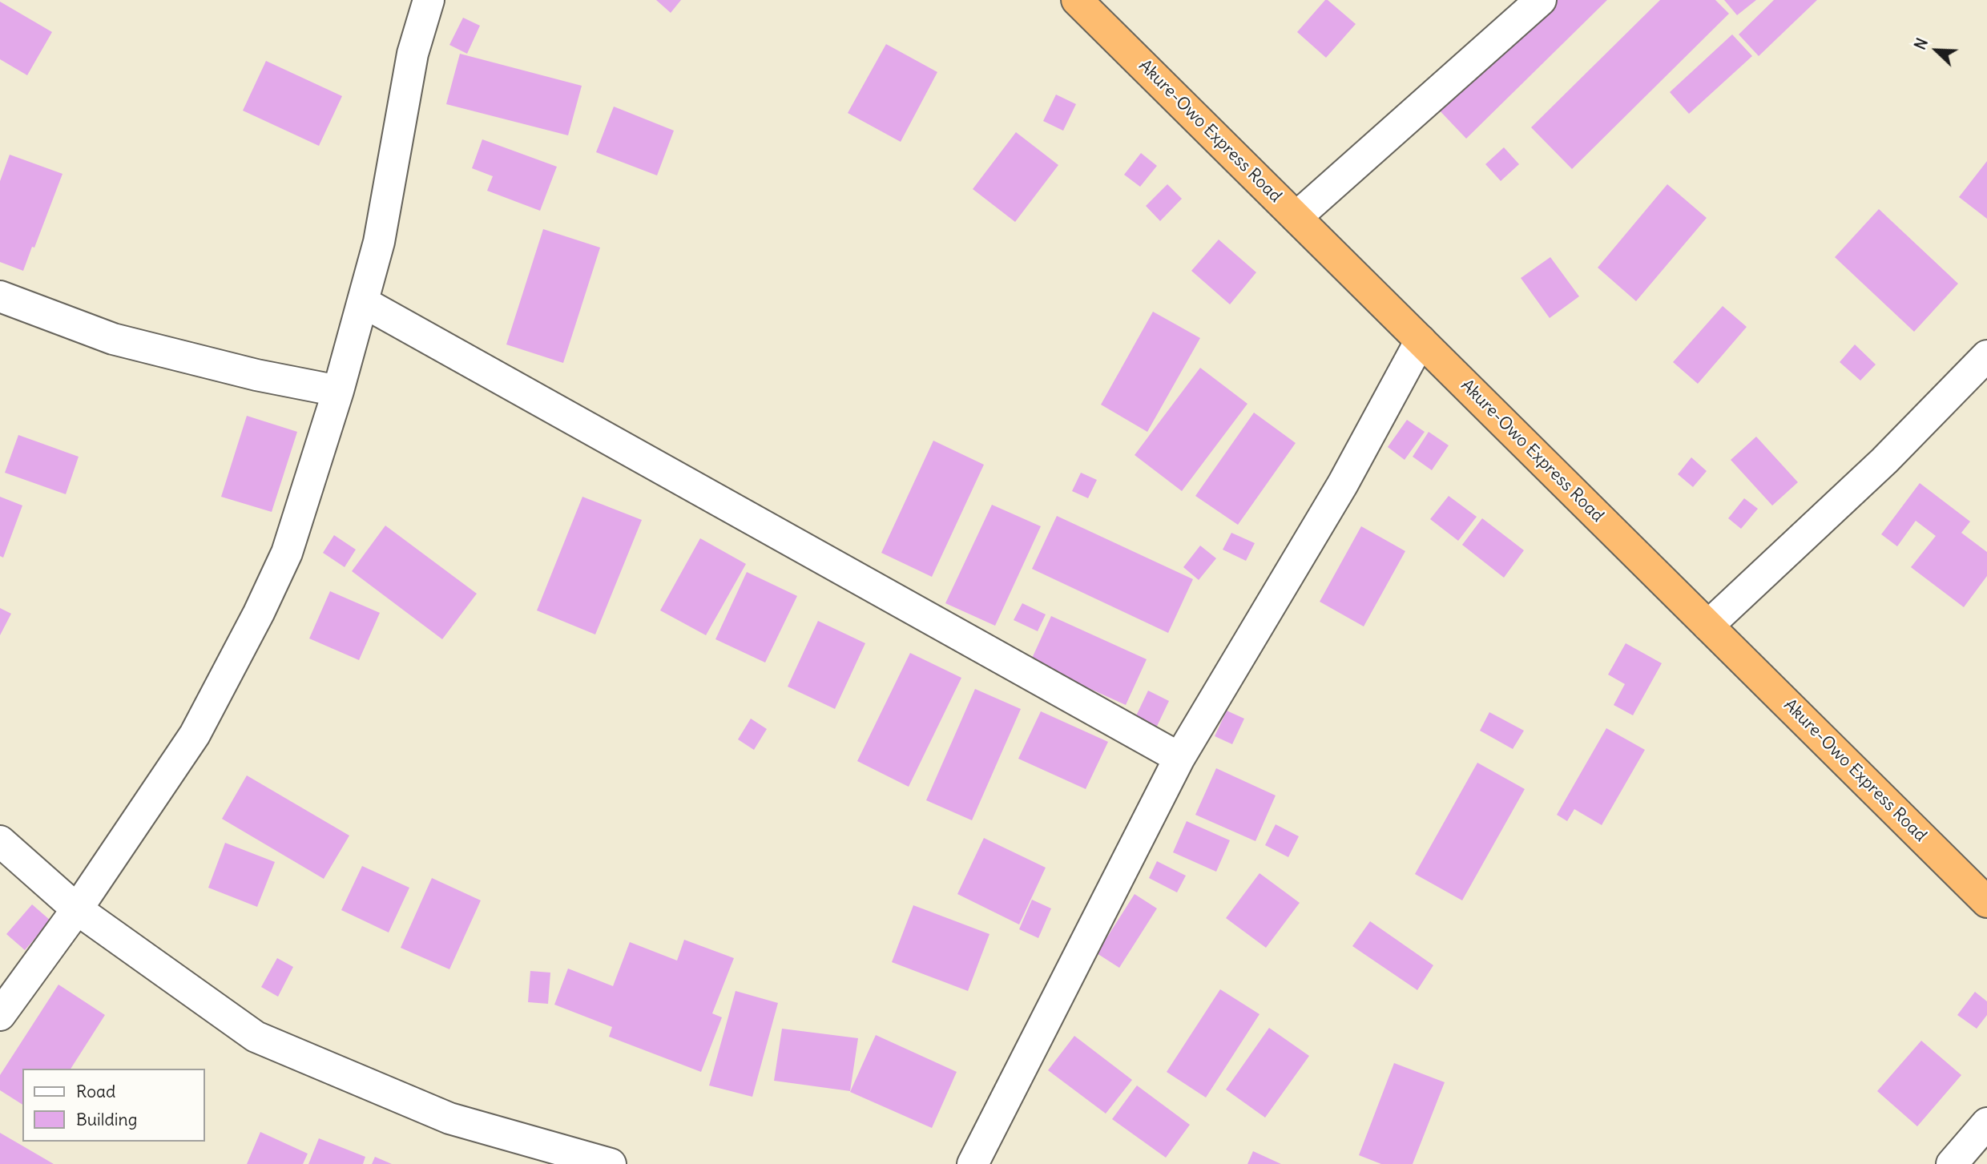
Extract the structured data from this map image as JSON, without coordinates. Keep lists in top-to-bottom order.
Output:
{
  "streets": {
    "highway": ["Akure-Owo Express Road"]
  },
  "legend": ["Road", "Building"],
  "north": "top left"
}
